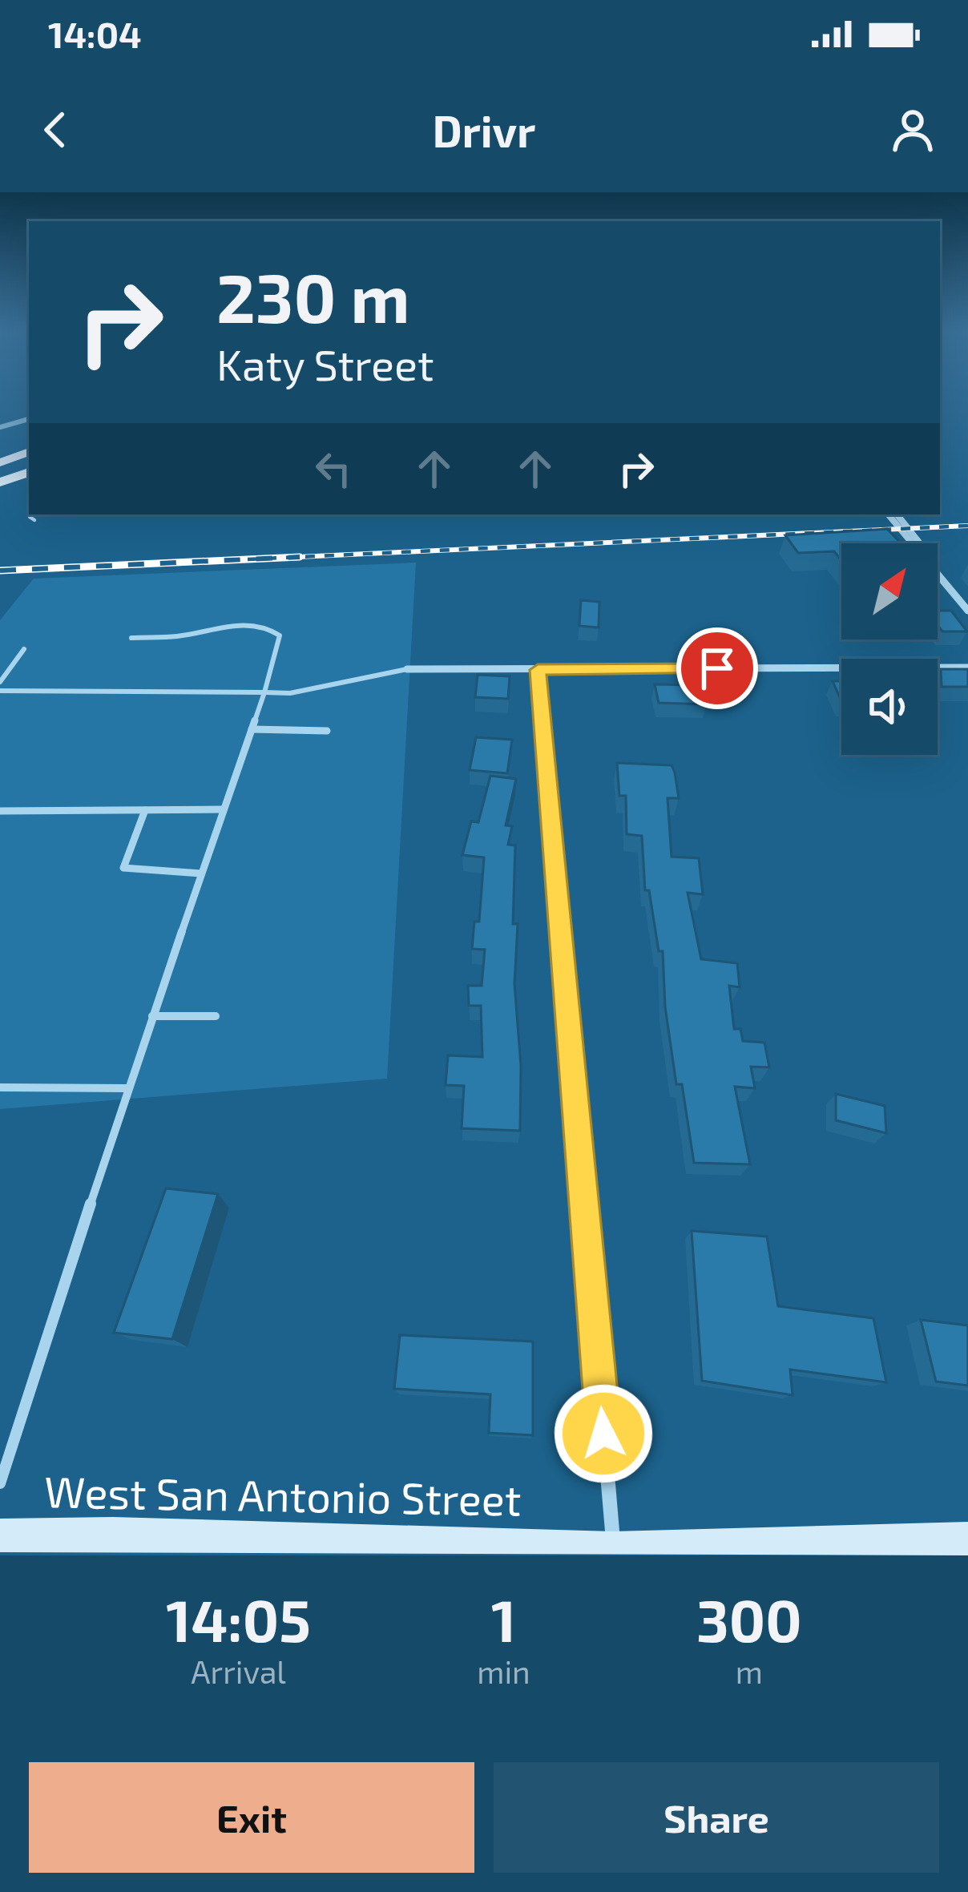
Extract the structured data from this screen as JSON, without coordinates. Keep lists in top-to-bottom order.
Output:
{
  "streets": {
    "street": ["West San Antonio Street"]
  },
  "north": "top right",
  "page": {
    "status": "14:04",
    "header": "Drivr",
    "turn": ["230 m", "Katy Street"],
    "eta": [
      "14:05",
      "Arrival",
      "1",
      "min",
      "300",
      "m"
    ],
    "buttons": ["Exit", "Share"]
  }
}
